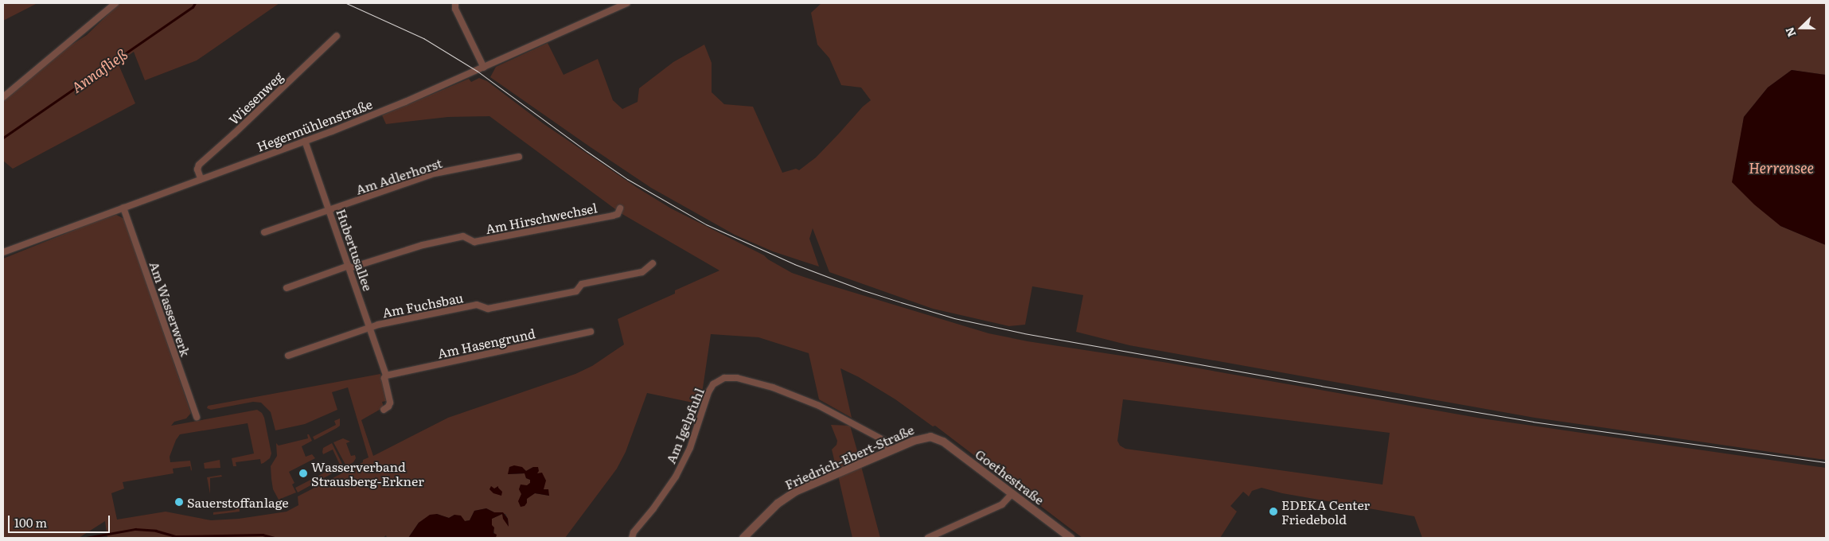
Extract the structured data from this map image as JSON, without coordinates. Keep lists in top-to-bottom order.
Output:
{
  "streets": {
    "street": [
      "Wiesenweg",
      "Hegermühlenstraße",
      "Am Adlerhorst",
      "Am Hirschwechsel",
      "Hubertusallee",
      "Am Fuchsbau",
      "Am Wasserwerk",
      "Am Hasengrund",
      "Am Igelpfuhl",
      "Friedrich-Ebert-Straße",
      "Goethestraße"
    ]
  },
  "crossings": [
    ["Wiesenweg", "Hegermühlenstraße"],
    ["Hegermühlenstraße", "Hubertusallee"],
    ["Hegermühlenstraße", "Am Wasserwerk"],
    ["Am Adlerhorst", "Hubertusallee"],
    ["Am Hirschwechsel", "Hubertusallee"],
    ["Hubertusallee", "Am Fuchsbau"],
    ["Hubertusallee", "Am Hasengrund"],
    ["Am Igelpfuhl", "Friedrich-Ebert-Straße"],
    ["Friedrich-Ebert-Straße", "Goethestraße"]
  ],
  "water": ["Annafließ", "Herrensee"],
  "places": ["Wasserverband Strausberg-Erkner", "Sauerstoffanlage", "EDEKA Center Friedebold"],
  "scale_bar": "100 m",
  "north": "left"
}
